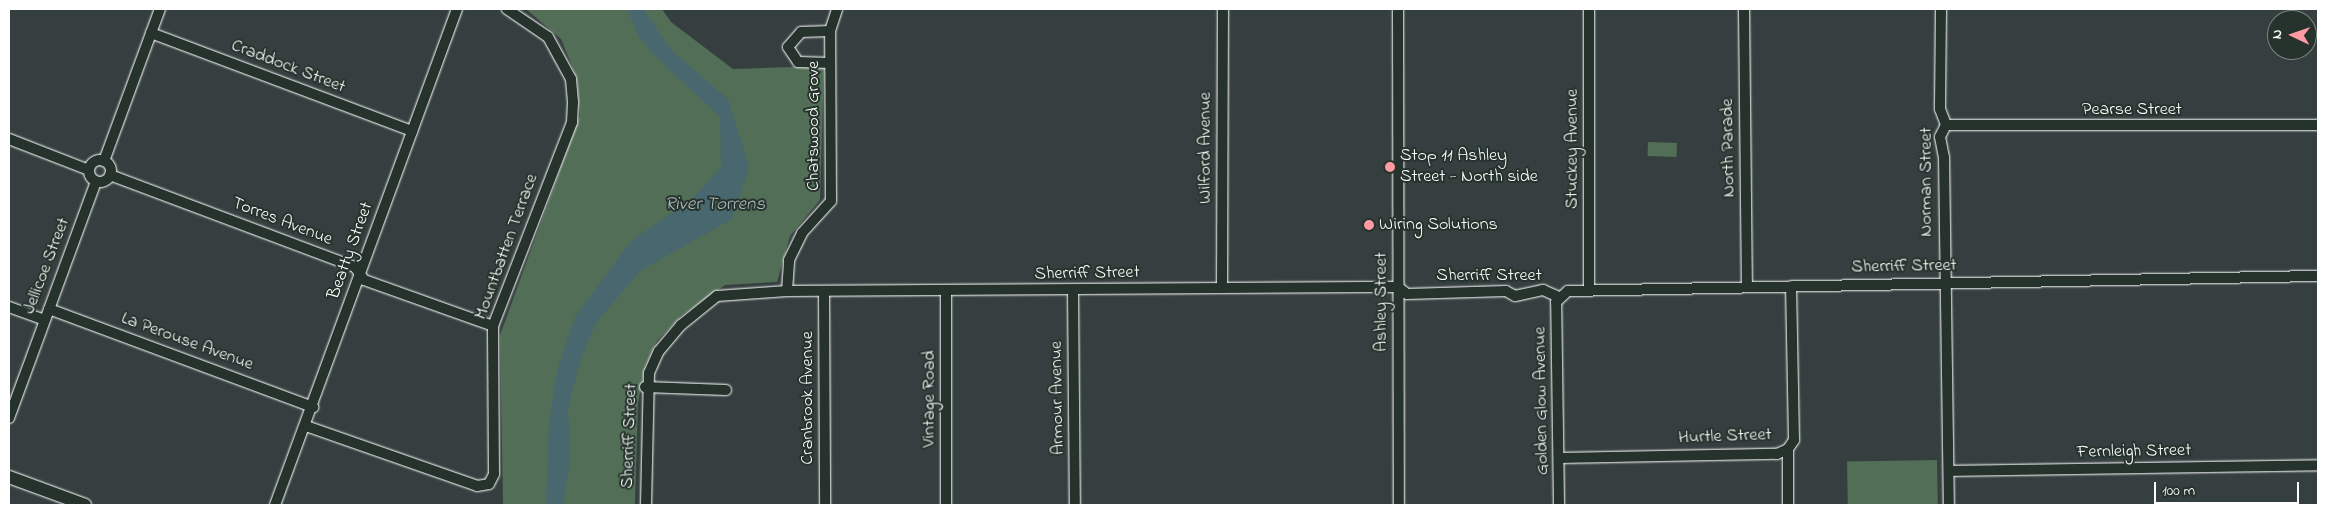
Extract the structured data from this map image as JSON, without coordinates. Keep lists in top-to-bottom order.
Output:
{
  "streets": {
    "street": [
      "Craddock Street",
      "Pearse Street",
      "Chatswood Grove",
      "Wilford Avenue",
      "North Parade",
      "Stuckey Avenue",
      "Norman Street",
      "Torres Avenue",
      "Mountbatten Terrace",
      "Beatty Street",
      "Jellicoe Street",
      "Sherriff Street",
      "Ashley Street",
      "La Perouse Avenue",
      "Cranbrook Avenue",
      "Armour Avenue",
      "Vintage Road",
      "Golden Glow Avenue",
      "Hurtle Street",
      "Fernleigh Street"
    ]
  },
  "crossings": [
    ["Craddock Street", "Beatty Street"],
    ["Pearse Street", "Norman Street"],
    ["Chatswood Grove", "Sherriff Street"],
    ["Wilford Avenue", "Sherriff Street"],
    ["North Parade", "Sherriff Street"],
    ["Stuckey Avenue", "Sherriff Street"],
    ["Norman Street", "Sherriff Street"],
    ["Norman Street", "Fernleigh Street"],
    ["Torres Avenue", "Mountbatten Terrace"],
    ["Torres Avenue", "Beatty Street"],
    ["Mountbatten Terrace", "Beatty Street"],
    ["Beatty Street", "La Perouse Avenue"],
    ["Jellicoe Street", "La Perouse Avenue"],
    ["Sherriff Street", "Ashley Street"],
    ["Sherriff Street", "Cranbrook Avenue"],
    ["Sherriff Street", "Armour Avenue"],
    ["Sherriff Street", "Vintage Road"],
    ["Sherriff Street", "Golden Glow Avenue"],
    ["Sherriff Street", "Hurtle Street"],
    ["Golden Glow Avenue", "Hurtle Street"]
  ],
  "water": ["River Torrens"],
  "places": ["Stop 11 Ashley Street - North side", "Wiring Solutions"],
  "scale_bar": "100 m",
  "north": "left"
}
